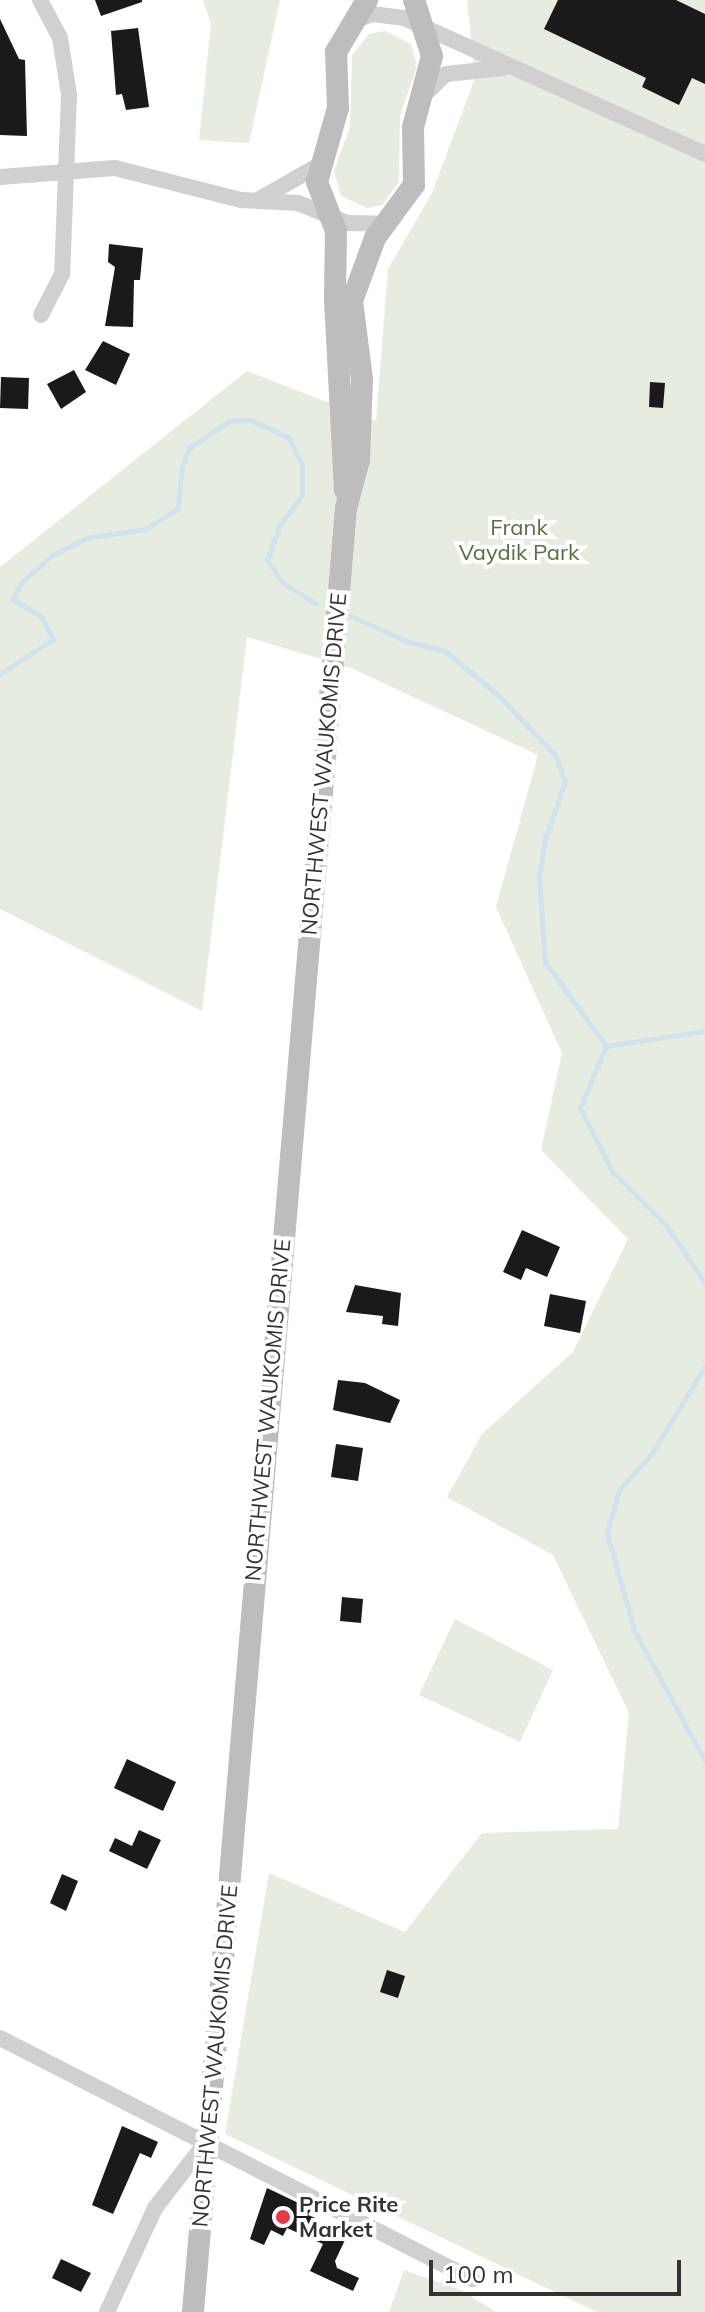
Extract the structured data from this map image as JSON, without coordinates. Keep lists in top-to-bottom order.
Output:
{
  "streets": {
    "main road": ["NORTHWEST WAUKOMIS DRIVE"]
  },
  "parks": ["Frank Vaydik Park"],
  "places": ["Price Rite Market"],
  "scale_bar": "100 m"
}
